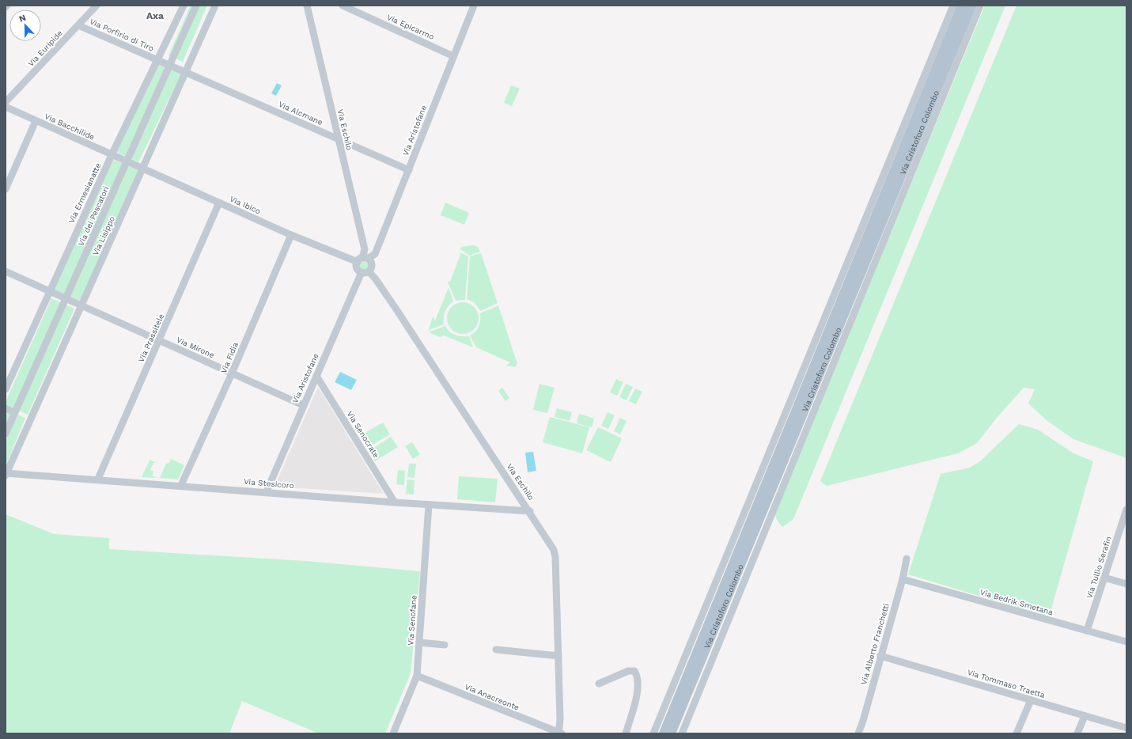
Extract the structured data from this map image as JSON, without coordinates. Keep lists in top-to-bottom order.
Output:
{
  "streets": {
    "main road": ["Via Cristoforo Colombo"],
    "street": [
      "Via Epicarmo",
      "Via Porfirio di Tiro",
      "Via Euripide",
      "Via Alcmane",
      "Via Bacchilide",
      "Via Eschilo",
      "Via Aristofane",
      "Via Ermesianatte",
      "Via Ibico",
      "Via dei Pescatori",
      "Via Lisippo",
      "Via Prassitele",
      "Via Mirone",
      "Via Fidia",
      "Via Senocrate",
      "Via Stesicoro",
      "Via Tullio Serafin",
      "Via Bedrik Smetana",
      "Via Senofane",
      "Via Alberto Franchetti",
      "Via Tommaso Traetta",
      "Via Anacreonte"
    ]
  },
  "crossings": [
    ["Via Epicarmo", "Via Aristofane"],
    ["Via Porfirio di Tiro", "Via Euripide"],
    ["Via Porfirio di Tiro", "Via Alcmane"],
    ["Via Porfirio di Tiro", "Via Ermesianatte"],
    ["Via Porfirio di Tiro", "Via dei Pescatori"],
    ["Via Alcmane", "Via Eschilo"],
    ["Via Alcmane", "Via Aristofane"],
    ["Via Alcmane", "Via dei Pescatori"],
    ["Via Alcmane", "Via Lisippo"],
    ["Via Bacchilide", "Via Ermesianatte"],
    ["Via Bacchilide", "Via Ibico"],
    ["Via Bacchilide", "Via dei Pescatori"],
    ["Via Eschilo", "Via Aristofane"],
    ["Via Eschilo", "Via Ibico"],
    ["Via Eschilo", "Via Stesicoro"],
    ["Via Eschilo", "Via Anacreonte"],
    ["Via Aristofane", "Via Ibico"],
    ["Via Aristofane", "Via Mirone"],
    ["Via Aristofane", "Via Senocrate"],
    ["Via Aristofane", "Via Stesicoro"],
    ["Via Ermesianatte", "Via Mirone"],
    ["Via Ibico", "Via dei Pescatori"],
    ["Via Ibico", "Via Lisippo"],
    ["Via Ibico", "Via Prassitele"],
    ["Via Ibico", "Via Fidia"],
    ["Via dei Pescatori", "Via Mirone"],
    ["Via Lisippo", "Via Mirone"],
    ["Via Lisippo", "Via Stesicoro"],
    ["Via Prassitele", "Via Mirone"],
    ["Via Prassitele", "Via Stesicoro"],
    ["Via Mirone", "Via Fidia"],
    ["Via Fidia", "Via Stesicoro"],
    ["Via Senocrate", "Via Stesicoro"],
    ["Via Stesicoro", "Via Senofane"],
    ["Via Tullio Serafin", "Via Bedrik Smetana"],
    ["Via Bedrik Smetana", "Via Alberto Franchetti"],
    ["Via Senofane", "Via Anacreonte"],
    ["Via Alberto Franchetti", "Via Tommaso Traetta"]
  ],
  "districts": ["Axa"],
  "north": "top"
}
